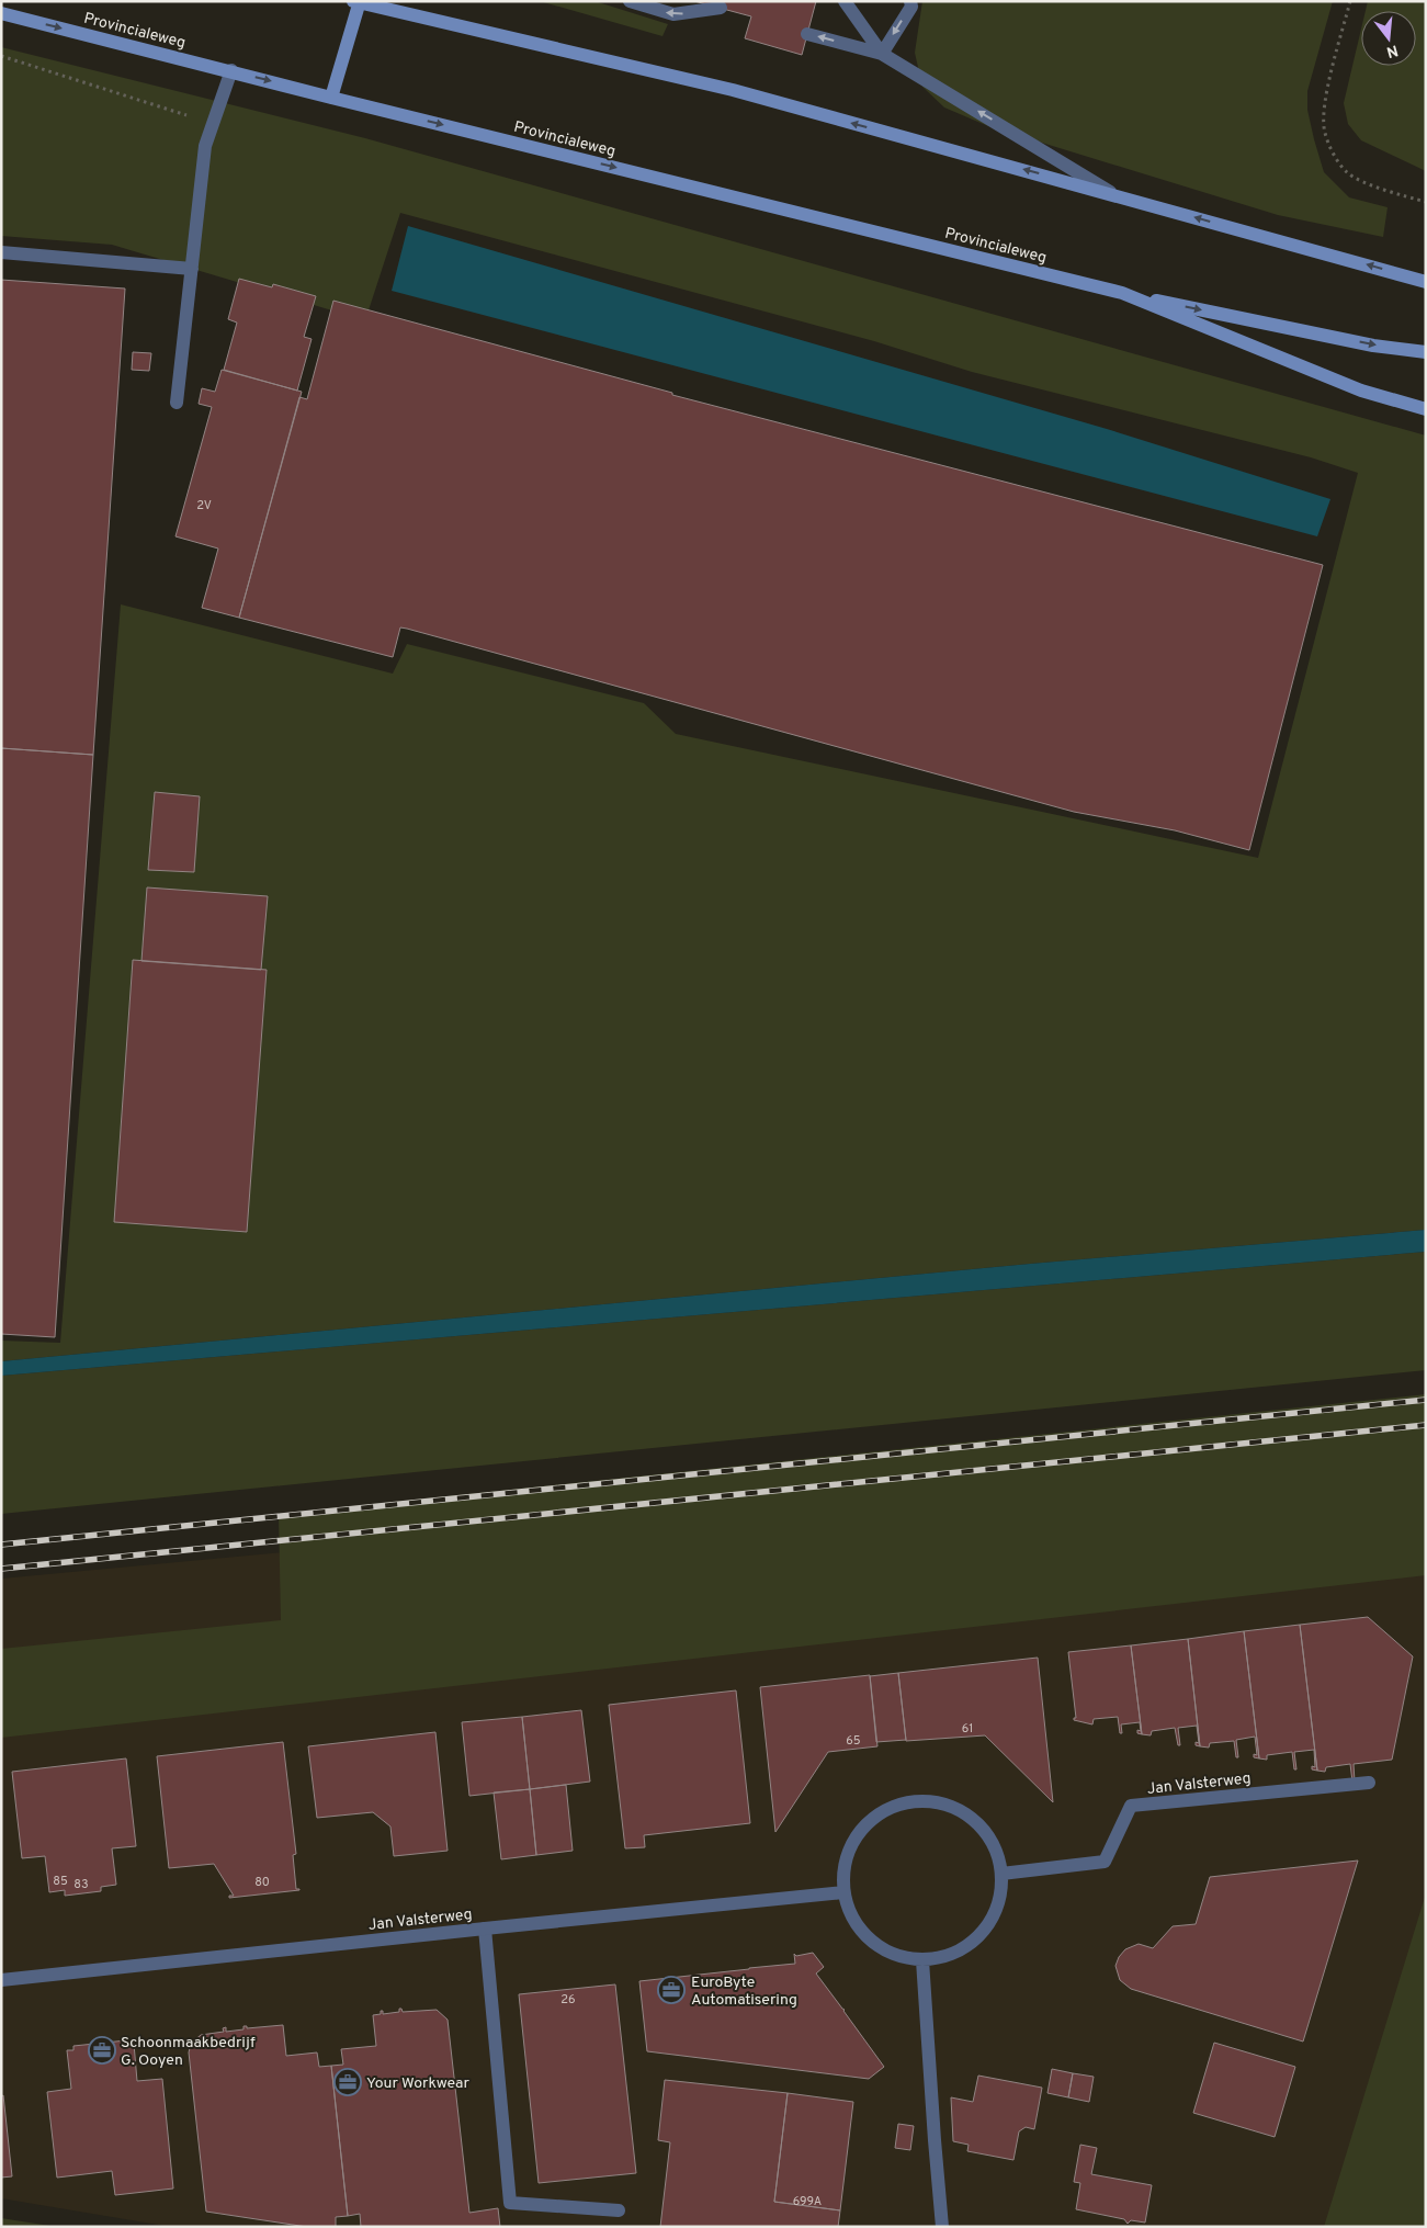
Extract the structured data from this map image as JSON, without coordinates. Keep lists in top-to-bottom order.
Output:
{
  "streets": {
    "main road": ["Provincialeweg"],
    "street": ["Jan Valsterweg"]
  },
  "places": {
    "office": ["EuroByte Automatisering", "Schoonmaakbedrijf G. Ooyen", "Your Workwear"]
  },
  "house_numbers": [
    "2V",
    "61",
    "65",
    "85",
    "80",
    "83",
    "26",
    "699A"
  ],
  "north": "bottom"
}
